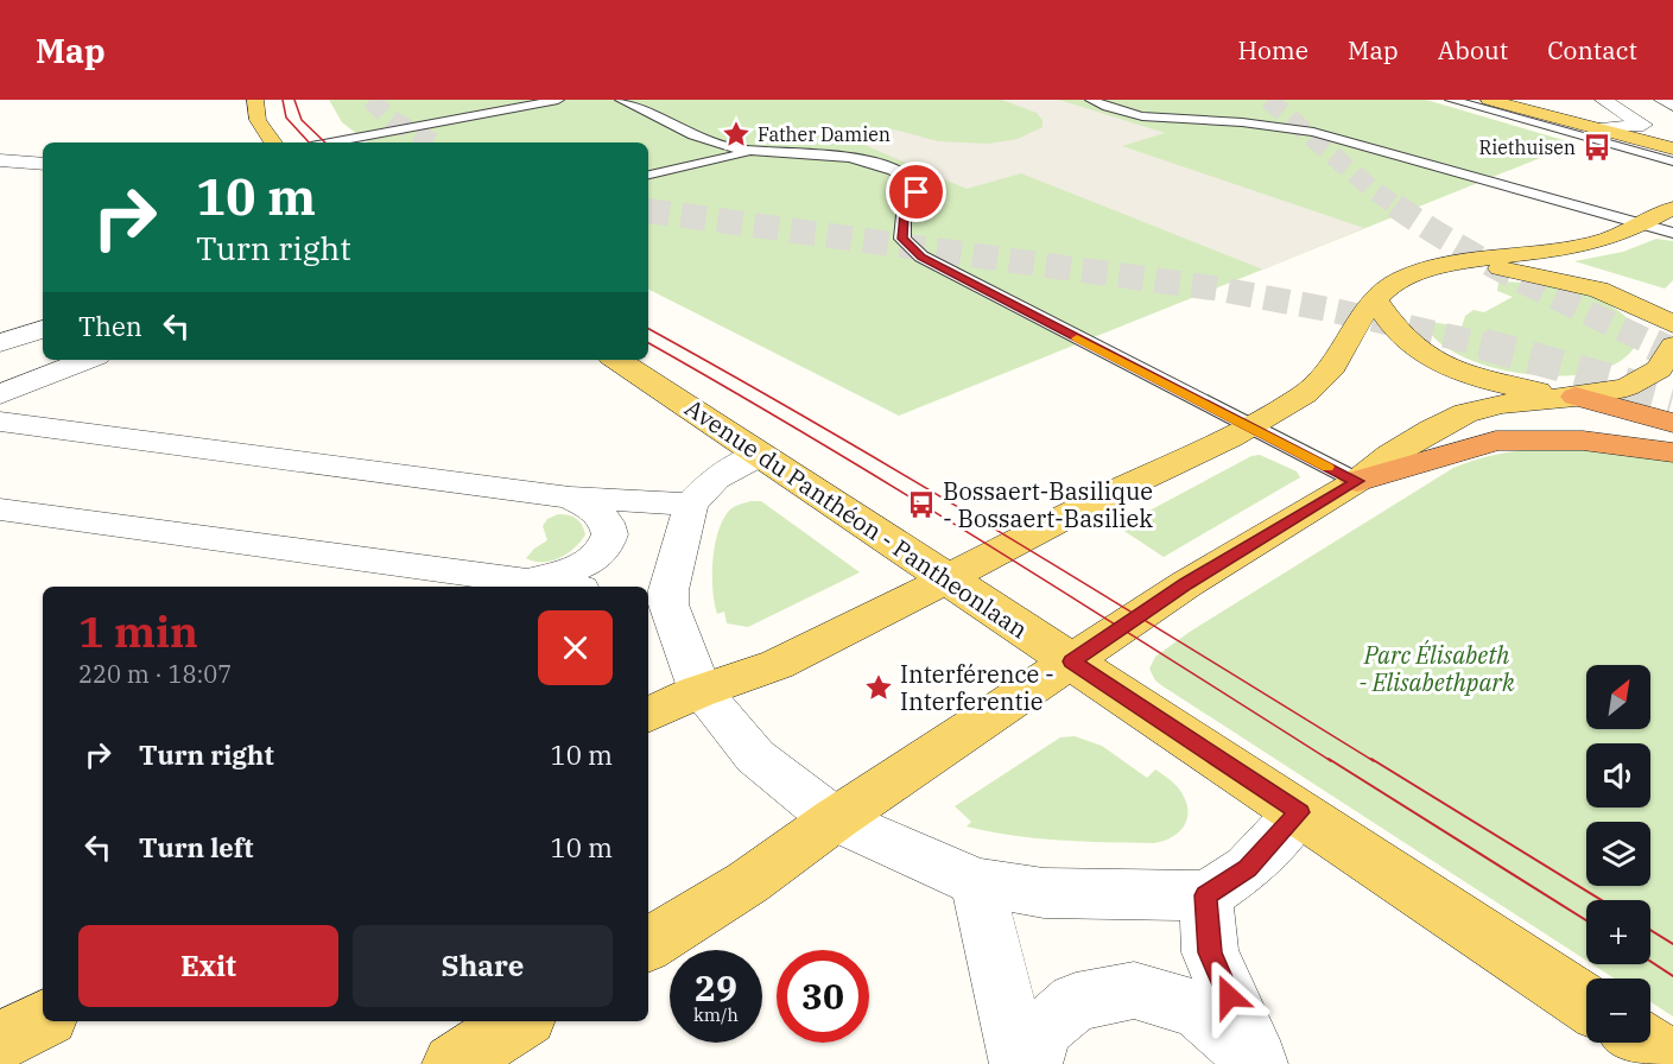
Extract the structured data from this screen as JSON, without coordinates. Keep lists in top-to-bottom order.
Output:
{
  "streets": {
    "main road": ["Avenue du Panthéon - Pantheonlaan"]
  },
  "parks": ["Parc Élisabeth - Elisabethpark"],
  "places": {
    "place": ["Father Damien", "Interférence - Interferentie"],
    "bus stop": ["Riethuisen", "Bossaert-Basilique - Bossaert-Basiliek"]
  },
  "north": "top right",
  "page": {
    "header": "Map",
    "nav": [
      "Home",
      "Map",
      "About",
      "Contact"
    ],
    "turn": ["10 m", "Turn right"],
    "then": "Then",
    "heading": ["1 min", "220 m · 18:07"],
    "map_buttons": ["+", "−"],
    "list": [
      {
        "name": "Turn right",
        "value": "10 m"
      },
      {
        "name": "Turn left",
        "value": "10 m"
      }
    ],
    "buttons": ["Exit", "Share"],
    "speed": "29 km/h",
    "limit": "30"
  }
}
